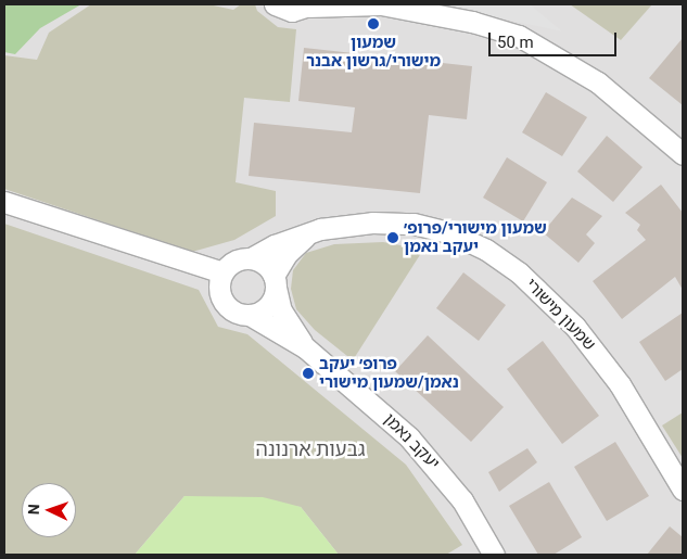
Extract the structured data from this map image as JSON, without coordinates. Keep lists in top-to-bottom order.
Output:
{
  "streets": {
    "street": ["שמעון מישורי", "יעקב נאמן"]
  },
  "crossings": [
    ["שמעון מישורי", "יעקב נאמן"]
  ],
  "districts": ["גבעות ארנונה"],
  "places": ["שמעון מישורי/גרשון אבנר", "שמעון מישורי/פרופ׳ יעקב נאמן", "פרופ׳ יעקב נאמן/שמעון מישורי"],
  "scale_bar": "50 m",
  "north": "left"
}
